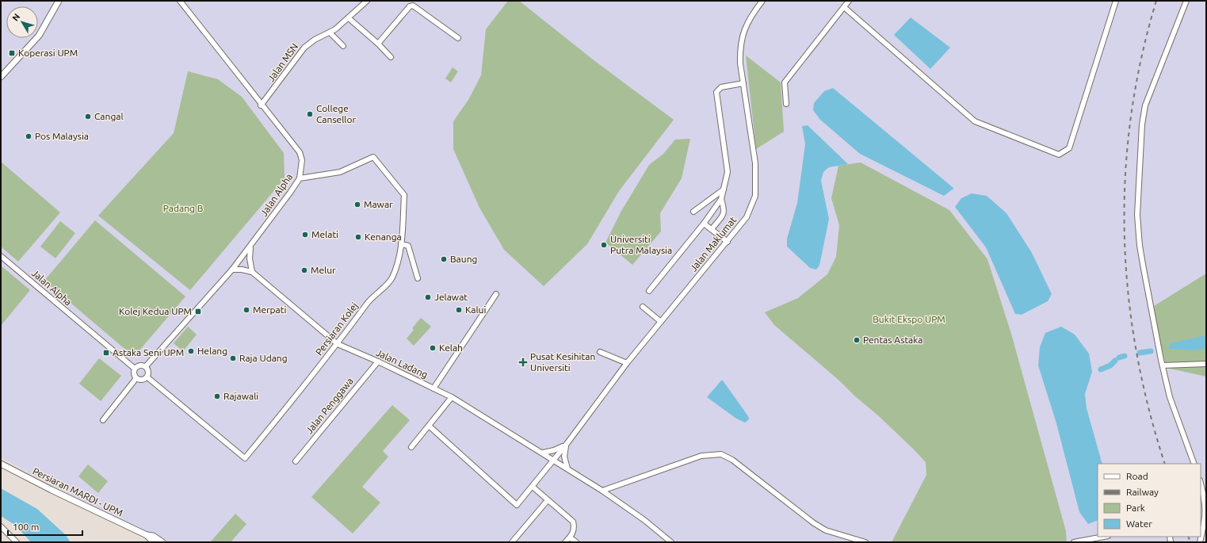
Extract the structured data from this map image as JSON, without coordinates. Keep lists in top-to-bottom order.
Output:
{
  "streets": {
    "street": [
      "Jalan MSN",
      "Jalan Alpha",
      "Jalan Maklumat",
      "Persiaran Kolej",
      "Jalan Ladang",
      "Jalan Penggawa",
      "Persiaran MARDI - UPM"
    ]
  },
  "crossings": [
    ["Jalan MSN", "Jalan Alpha"],
    ["Jalan Alpha", "Persiaran Kolej"],
    ["Jalan Maklumat", "Jalan Ladang"],
    ["Persiaran Kolej", "Jalan Ladang"],
    ["Jalan Ladang", "Jalan Penggawa"]
  ],
  "parks": ["Padang B", "Bukit Ekspo UPM"],
  "places": {
    "transit": ["Koperasi UPM", "Kolej Kedua UPM", "Astaka Seni UPM"],
    "other": [
      "College Cansellor",
      "Cangal",
      "Pos Malaysia",
      "Mawar",
      "Melati",
      "Kenanga",
      "Universiti Putra Malaysia",
      "Baung",
      "Melur",
      "Jelawat",
      "Merpati",
      "Kalui",
      "Pentas Astaka",
      "Kelah",
      "Helang",
      "Raja Udang",
      "Rajawali"
    ],
    "health": ["Pusat Kesihitan Universiti"]
  },
  "legend": [
    "Road",
    "Railway",
    "Park",
    "Water"
  ],
  "scale_bar": "100 m",
  "north": "top left"
}
